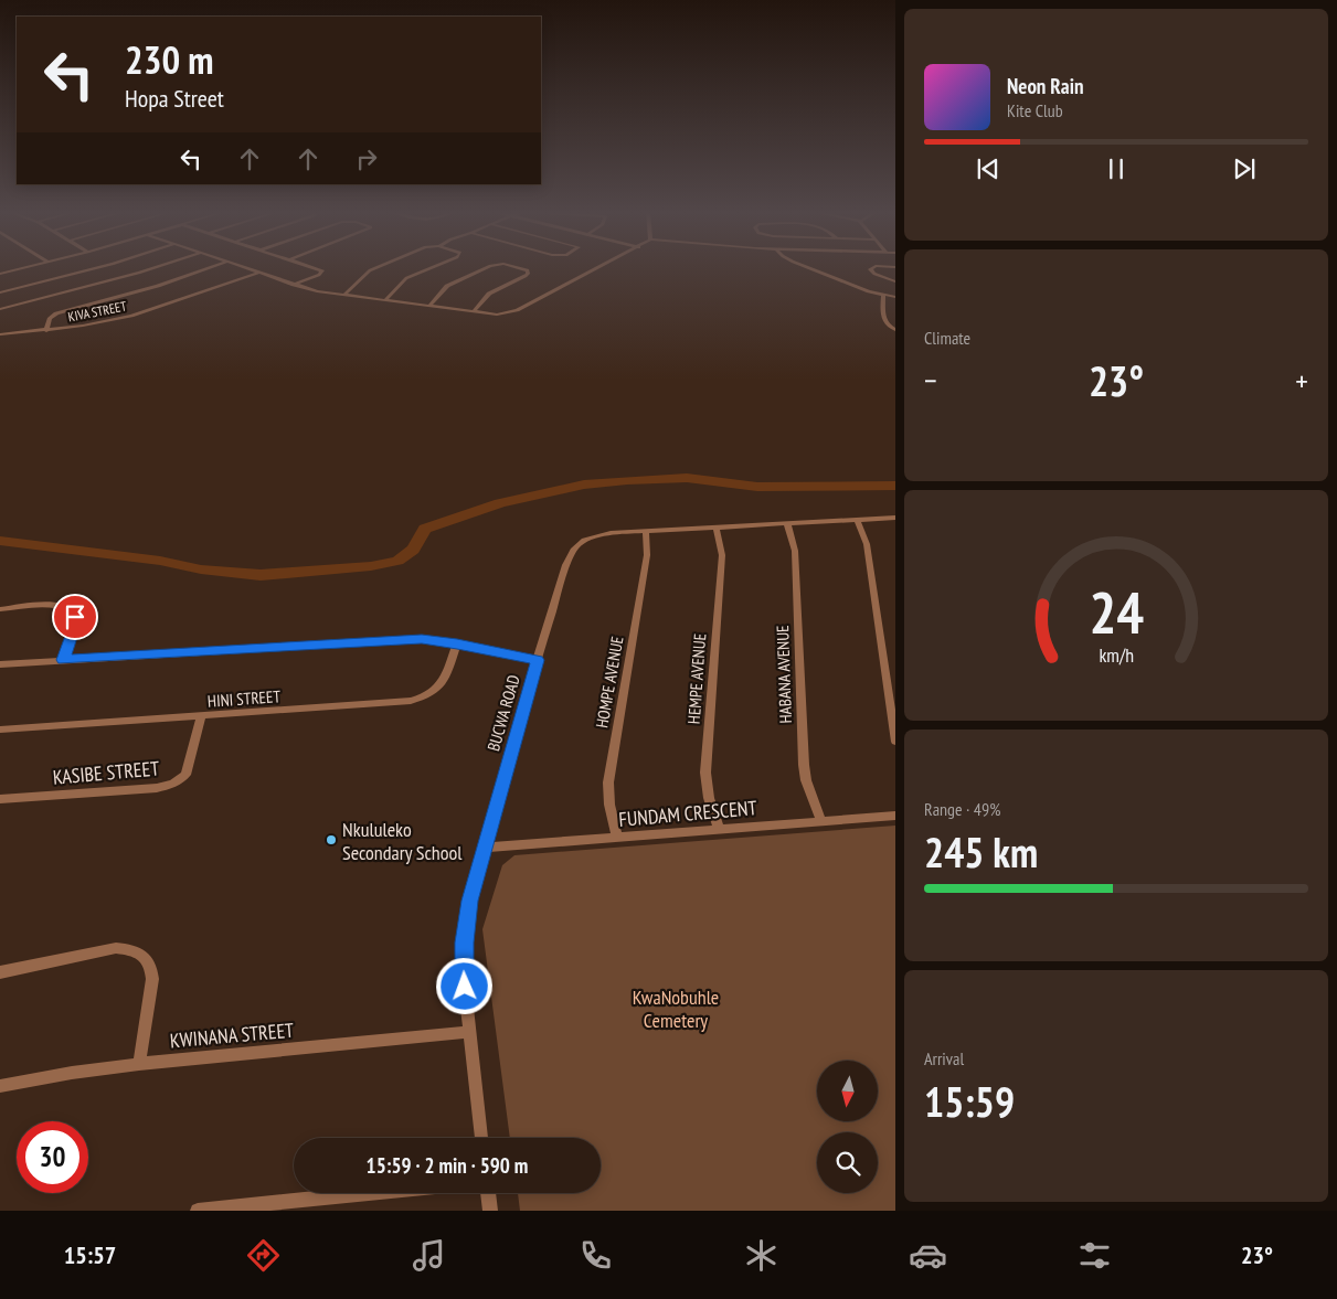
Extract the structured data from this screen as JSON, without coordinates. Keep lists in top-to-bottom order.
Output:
{
  "streets": {
    "street": [
      "KIVA STREET",
      "HABANA AVENUE",
      "HEMPE AVENUE",
      "HOMPE AVENUE",
      "HINI STREET",
      "BUCWA ROAD",
      "KASIBE STREET",
      "FUNDAM CRESCENT",
      "KWINANA STREET"
    ]
  },
  "crossings": [
    ["HABANA AVENUE", "BUCWA ROAD"],
    ["HABANA AVENUE", "FUNDAM CRESCENT"],
    ["HEMPE AVENUE", "BUCWA ROAD"],
    ["HEMPE AVENUE", "FUNDAM CRESCENT"],
    ["HOMPE AVENUE", "BUCWA ROAD"],
    ["HOMPE AVENUE", "FUNDAM CRESCENT"],
    ["HINI STREET", "KASIBE STREET"],
    ["BUCWA ROAD", "FUNDAM CRESCENT"],
    ["BUCWA ROAD", "KWINANA STREET"]
  ],
  "parks": ["KwaNobuhle Cemetery"],
  "places": ["Nkululeko Secondary School"],
  "north": "bottom",
  "page": {
    "turn": ["230 m", "Hopa Street"],
    "song": ["Neon Rain", "Kite Club"],
    "tile": [
      "Climate",
      ["Range · 49%", "245 km"],
      ["Arrival", "15:59"]
    ],
    "heat": ["−", "23°", "+"],
    "limit": "30",
    "trip": "15:59 · 2 min · 590 m",
    "tabs": ["15:57", "23°"],
    "gauge": ["24", "km/h"]
  }
}
